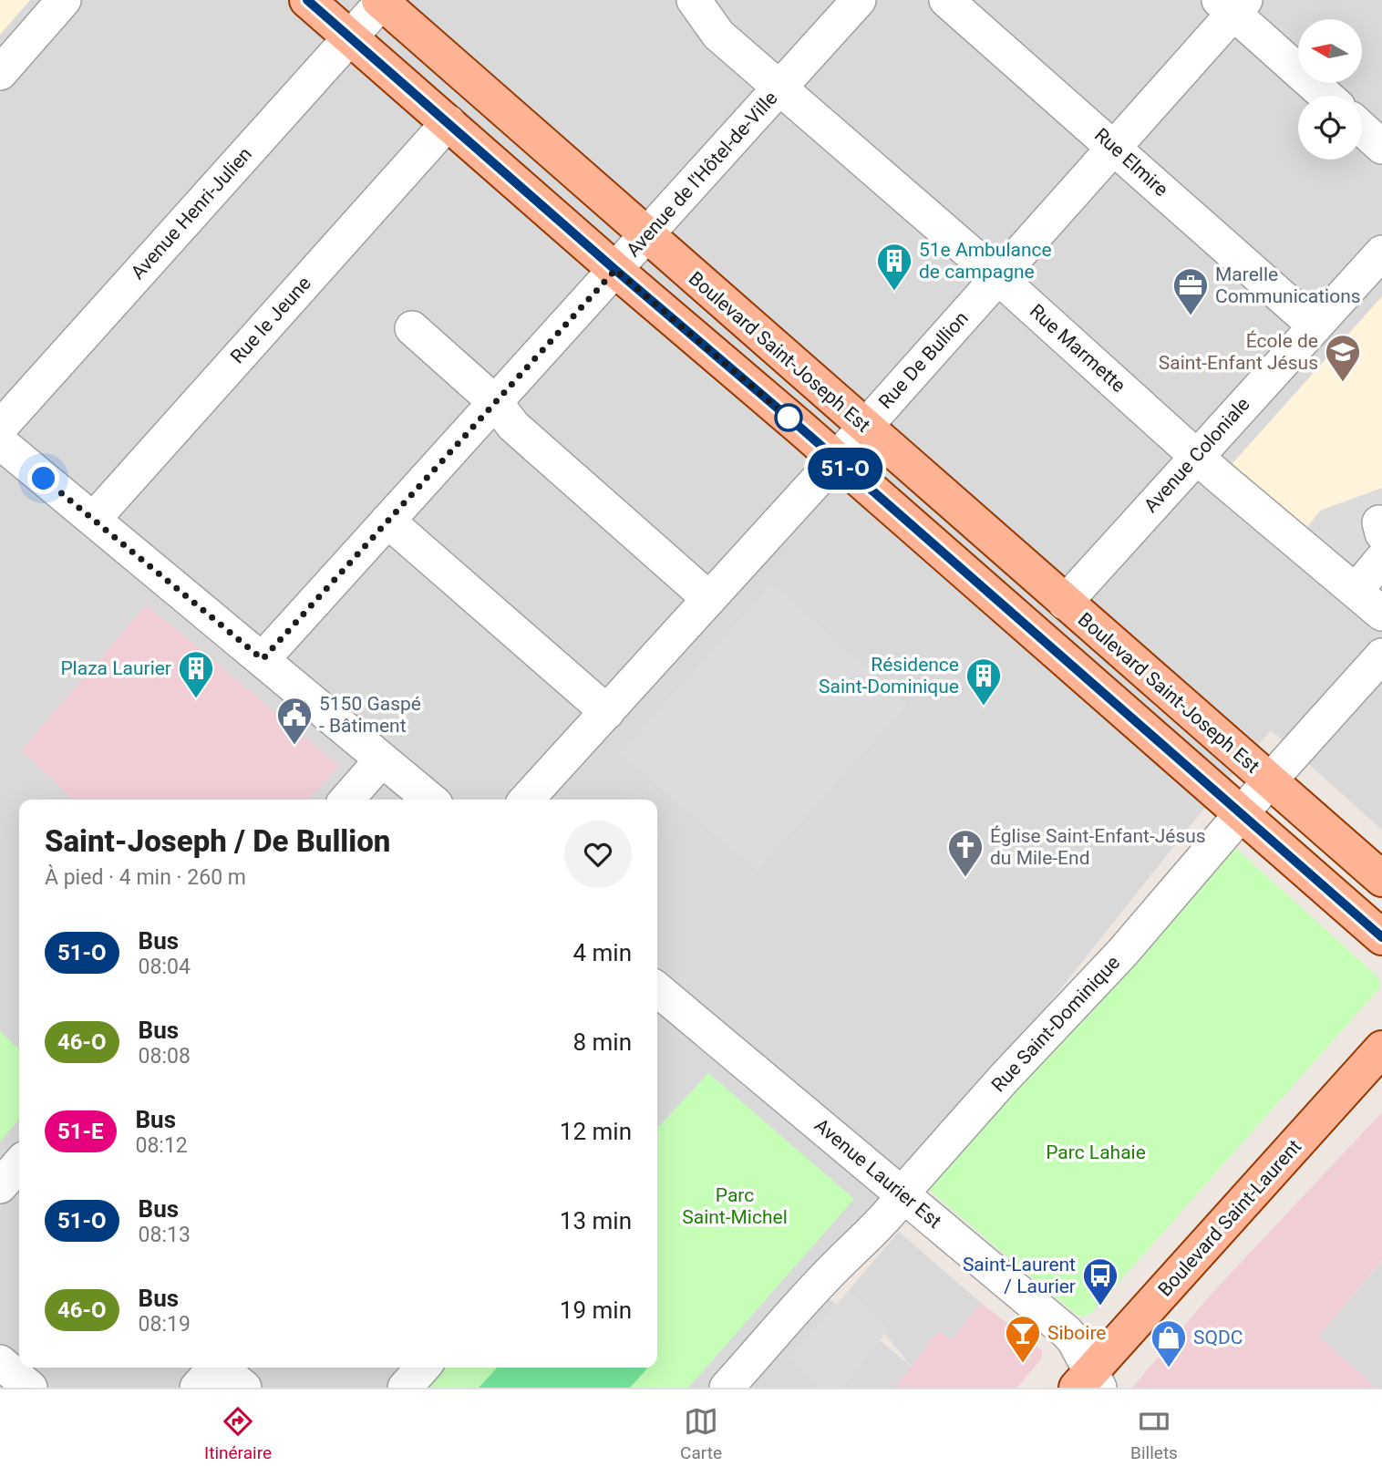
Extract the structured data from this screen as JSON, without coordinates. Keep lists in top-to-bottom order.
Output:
{
  "streets": {
    "main road": ["Boulevard Saint-Joseph Est", "Boulevard Saint-Laurent"],
    "street": [
      "Rue Elmire",
      "Avenue de l'Hôtel-de-Ville",
      "Avenue Henri-Julien",
      "Rue le Jeune",
      "Rue Marmette",
      "Rue De Bullion",
      "Avenue Coloniale",
      "Rue Saint-Dominique",
      "Avenue Laurier Est"
    ]
  },
  "crossings": [
    ["Rue Elmire", "Rue De Bullion"],
    ["Rue Elmire", "Avenue Coloniale"],
    ["Avenue de l'Hôtel-de-Ville", "Rue Marmette"],
    ["Avenue de l'Hôtel-de-Ville", "Boulevard Saint-Joseph Est"],
    ["Avenue Henri-Julien", "Boulevard Saint-Joseph Est"],
    ["Rue Marmette", "Rue De Bullion"],
    ["Rue Marmette", "Avenue Coloniale"],
    ["Boulevard Saint-Joseph Est", "Rue De Bullion"],
    ["Boulevard Saint-Joseph Est", "Avenue Coloniale"],
    ["Boulevard Saint-Joseph Est", "Rue Saint-Dominique"],
    ["Rue Saint-Dominique", "Avenue Laurier Est"],
    ["Avenue Laurier Est", "Boulevard Saint-Laurent"]
  ],
  "parks": ["Parc Lahaie", "Parc Saint-Michel"],
  "places": {
    "building": ["51e Ambulance de campagne", "Plaza Laurier", "Résidence Saint-Dominique"],
    "office": ["Marelle Communications"],
    "school or university": ["École de Saint-Enfant Jésus"],
    "public building": ["5150 Gaspé - Bâtiment"],
    "church": ["Église Saint-Enfant-Jésus du Mile-End"],
    "bus stop": ["Saint-Laurent / Laurier"],
    "bar": ["Siboire"],
    "shop": ["SQDC"]
  },
  "lines": ["bus line 51-O"],
  "north": "left",
  "page": {
    "on_map": "51-O",
    "heading": ["Saint-Joseph / De Bullion", "À pied · 4 min · 260 m"],
    "list": [
      {
        "mark": "51-O",
        "name": "Bus",
        "note": "08:04",
        "value": "4 min"
      },
      {
        "mark": "46-O",
        "name": "Bus",
        "note": "08:08",
        "value": "8 min"
      },
      {
        "mark": "51-E",
        "name": "Bus",
        "note": "08:12",
        "value": "12 min"
      },
      {
        "mark": "51-O",
        "name": "Bus",
        "note": "08:13",
        "value": "13 min"
      },
      {
        "mark": "46-O",
        "name": "Bus",
        "note": "08:19",
        "value": "19 min"
      }
    ],
    "tabs": ["Itinéraire", "Carte", "Billets"]
  }
}
